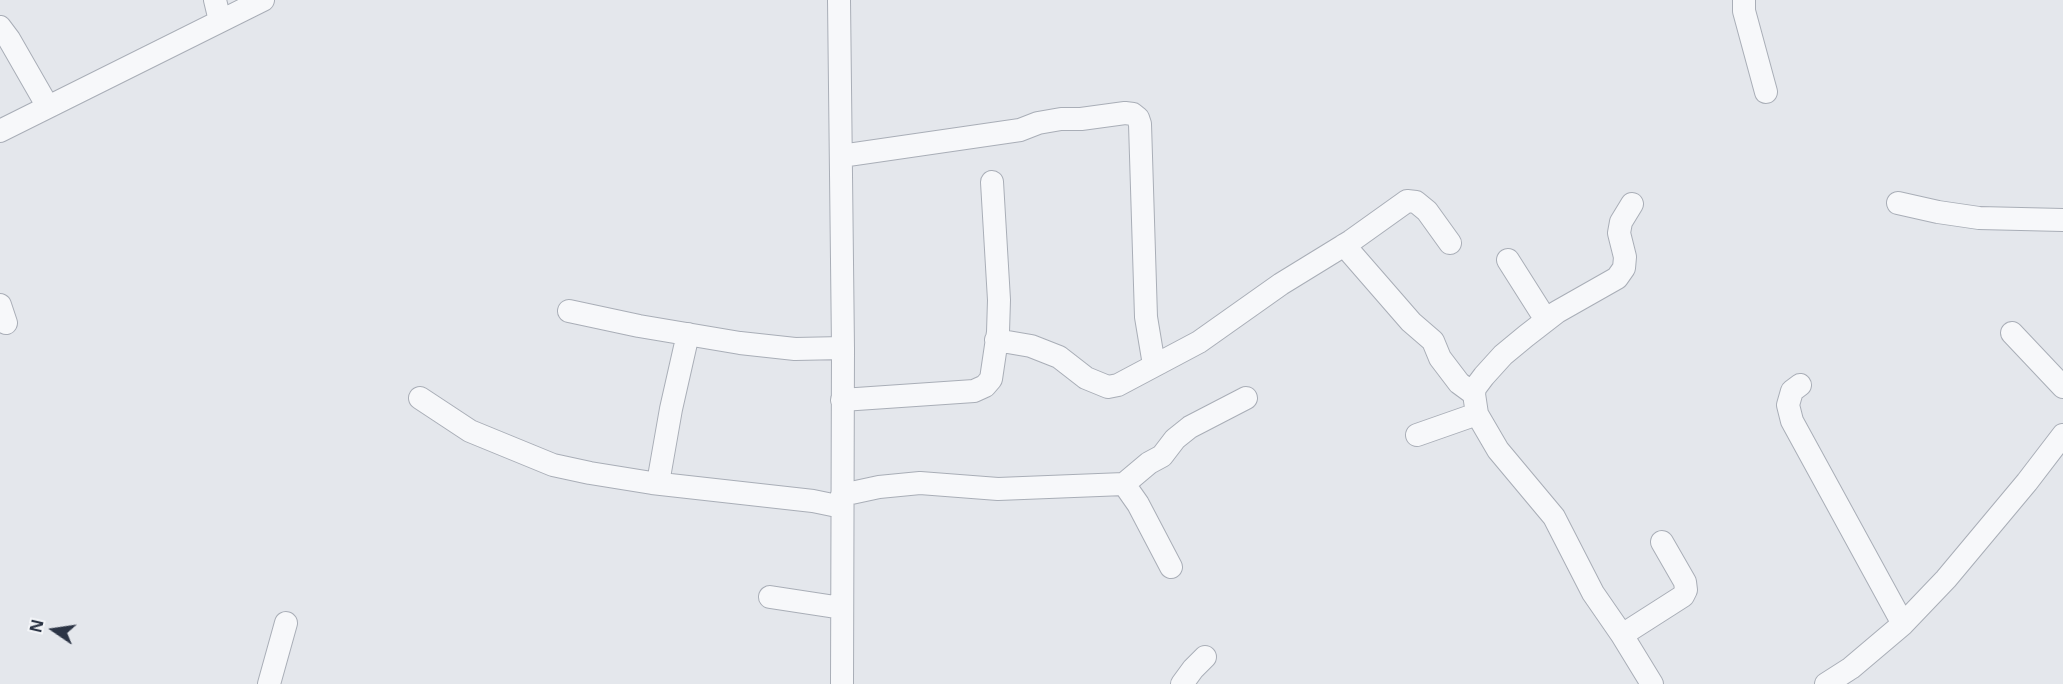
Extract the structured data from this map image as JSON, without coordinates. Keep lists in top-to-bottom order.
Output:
{
  "north": "left"
}
